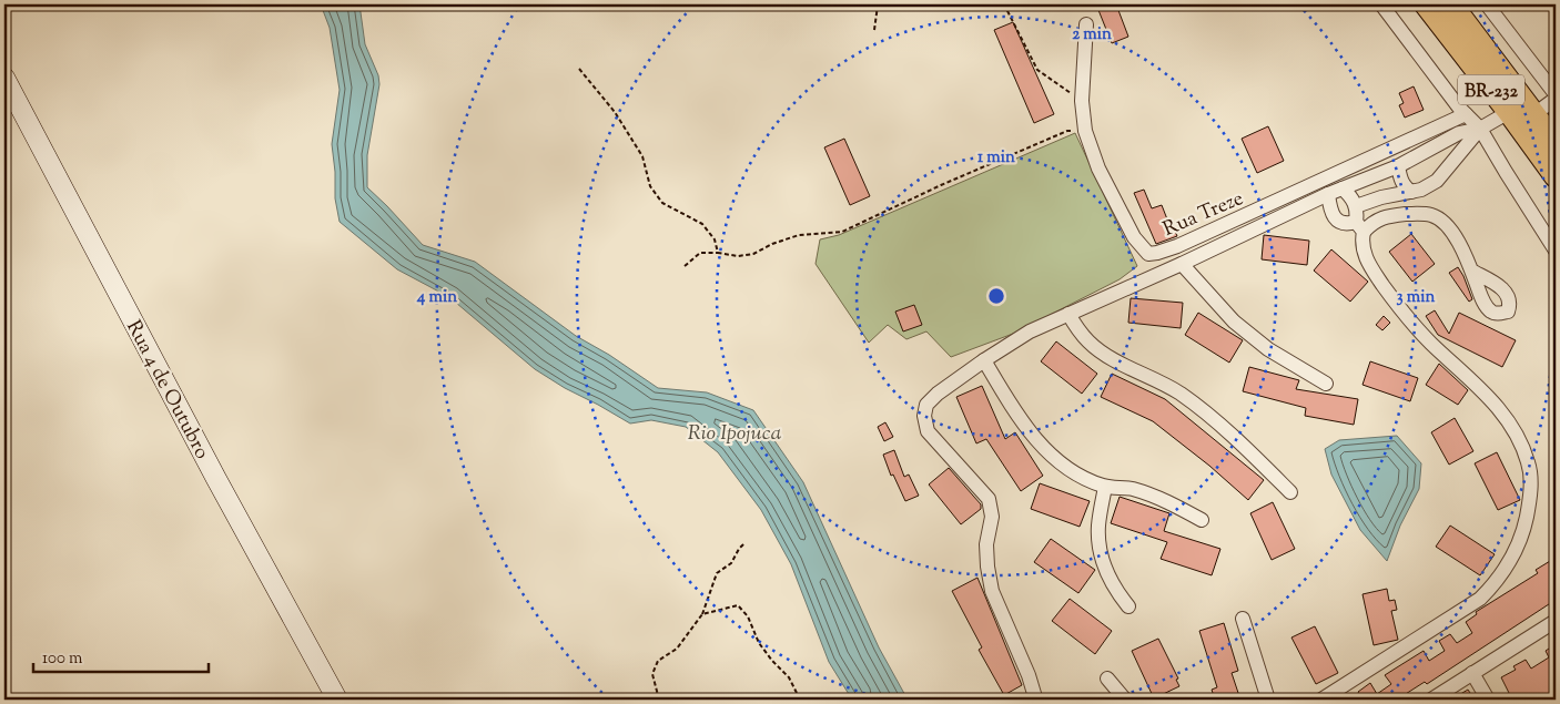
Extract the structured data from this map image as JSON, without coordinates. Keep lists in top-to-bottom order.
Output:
{
  "streets": {
    "highway": ["BR-232"],
    "main road": ["Rua 4 de Outubro"],
    "street": ["Rua Treze"]
  },
  "water": ["Rio Ipojuca"],
  "scale_bar": "100 m",
  "rings": [
    "2 min",
    "1 min",
    "3 min",
    "4 min"
  ]
}
